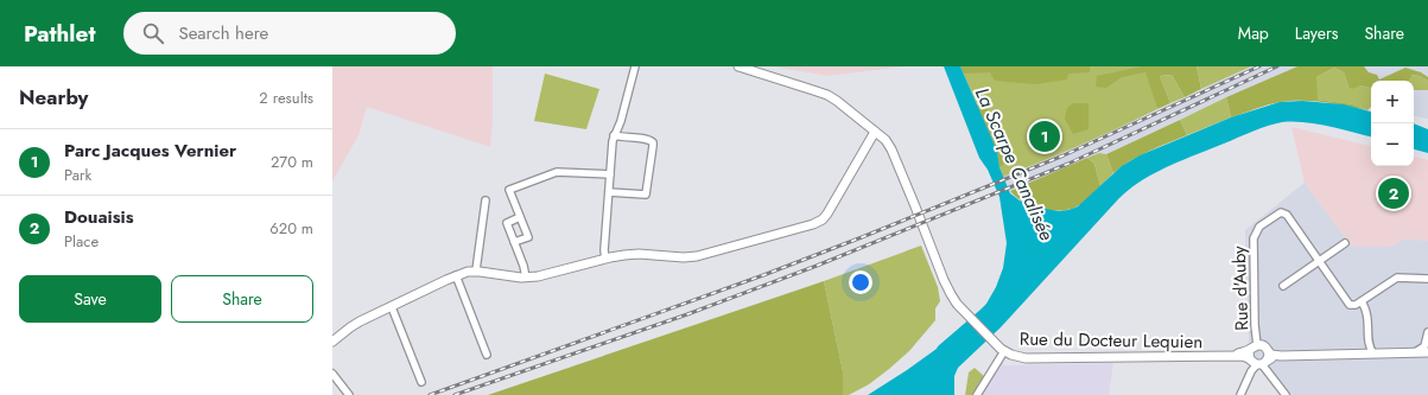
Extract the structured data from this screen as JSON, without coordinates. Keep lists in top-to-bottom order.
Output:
{
  "streets": {
    "street": ["Rue d'Auby", "Rue du Docteur Lequien"]
  },
  "crossings": [
    ["Rue d'Auby", "Rue du Docteur Lequien"]
  ],
  "water": ["La Scarpe Canalisée"],
  "page": {
    "header": "Pathlet",
    "search": "Search here",
    "nav": ["Map", "Layers", "Share"],
    "heading": ["Nearby", "2 results"],
    "map_buttons": ["+", "−"],
    "pins": ["1", "2"],
    "list": [
      {
        "mark": "1",
        "name": "Parc Jacques Vernier",
        "note": "Park",
        "value": "270 m"
      },
      {
        "mark": "2",
        "name": "Douaisis",
        "note": "Place",
        "value": "620 m"
      }
    ],
    "buttons": ["Save", "Share"]
  }
}
